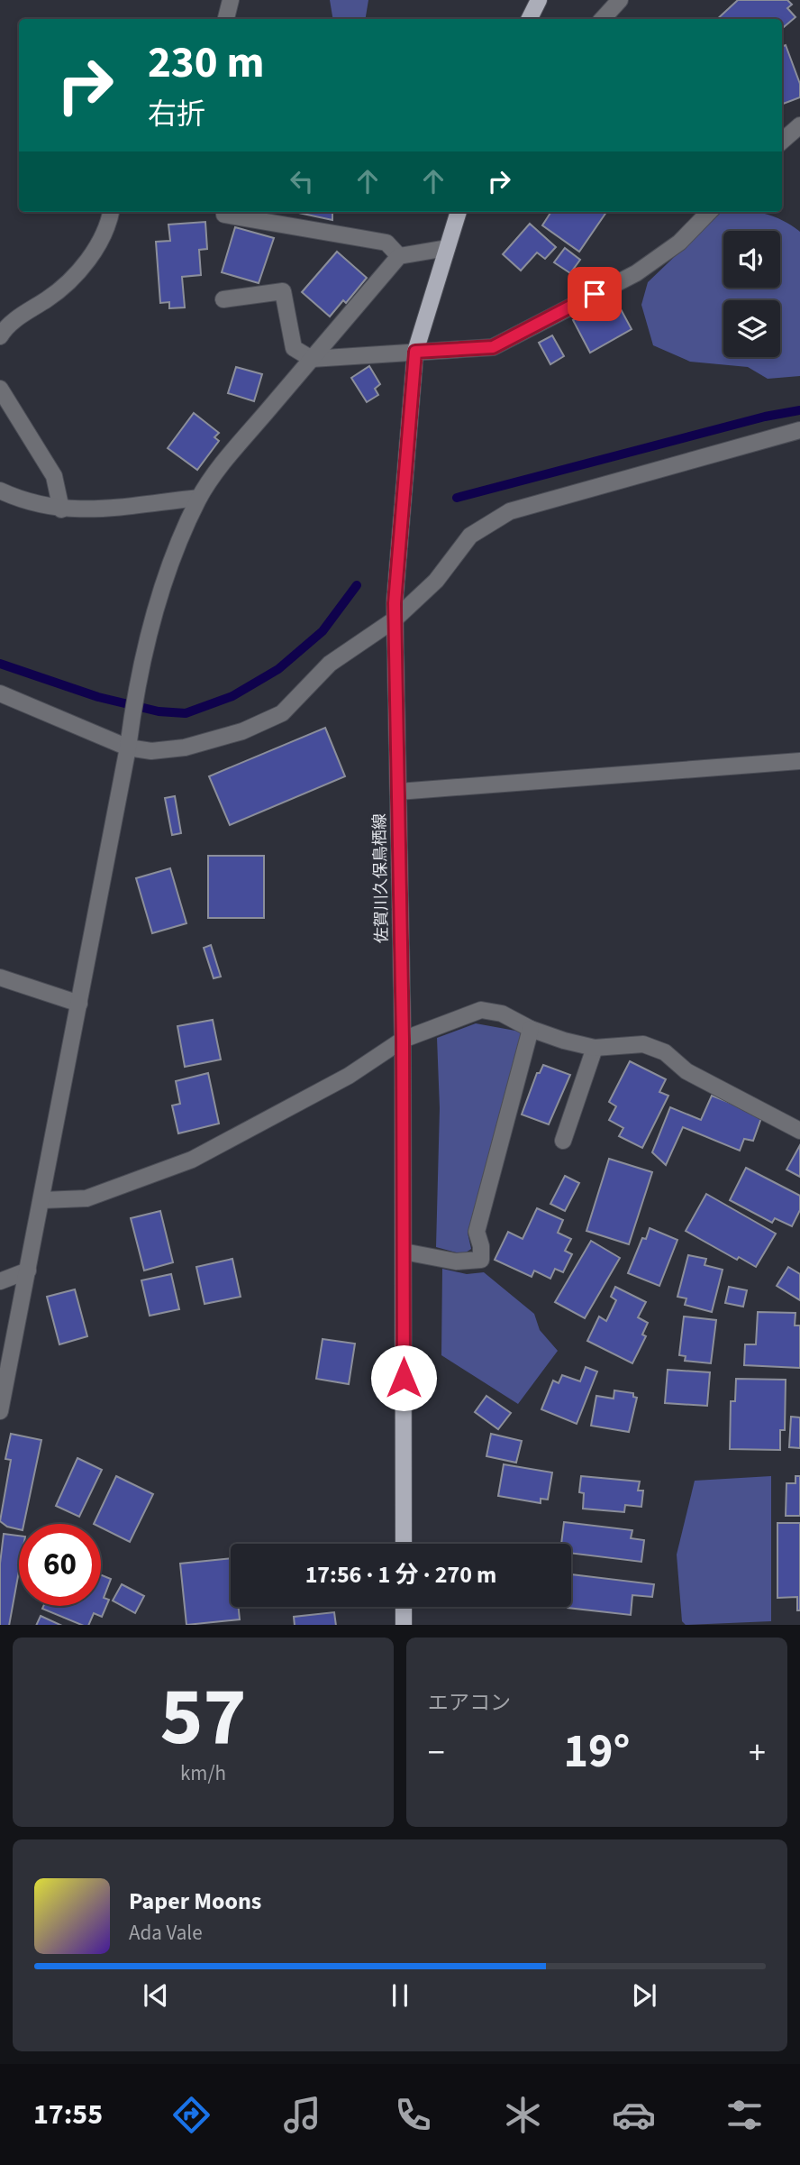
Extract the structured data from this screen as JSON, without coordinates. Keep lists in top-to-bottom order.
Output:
{
  "streets": {
    "main road": ["佐賀川久保鳥栖線"]
  },
  "page": {
    "turn": ["230 m", "右折"],
    "limit": "60",
    "trip": "17:56 · 1 分 · 270 m",
    "tile": [
      ["57", "km/h"],
      "エアコン"
    ],
    "heat": ["−", "19°", "+"],
    "song": ["Paper Moons", "Ada Vale"],
    "tabs": "17:55"
  }
}
